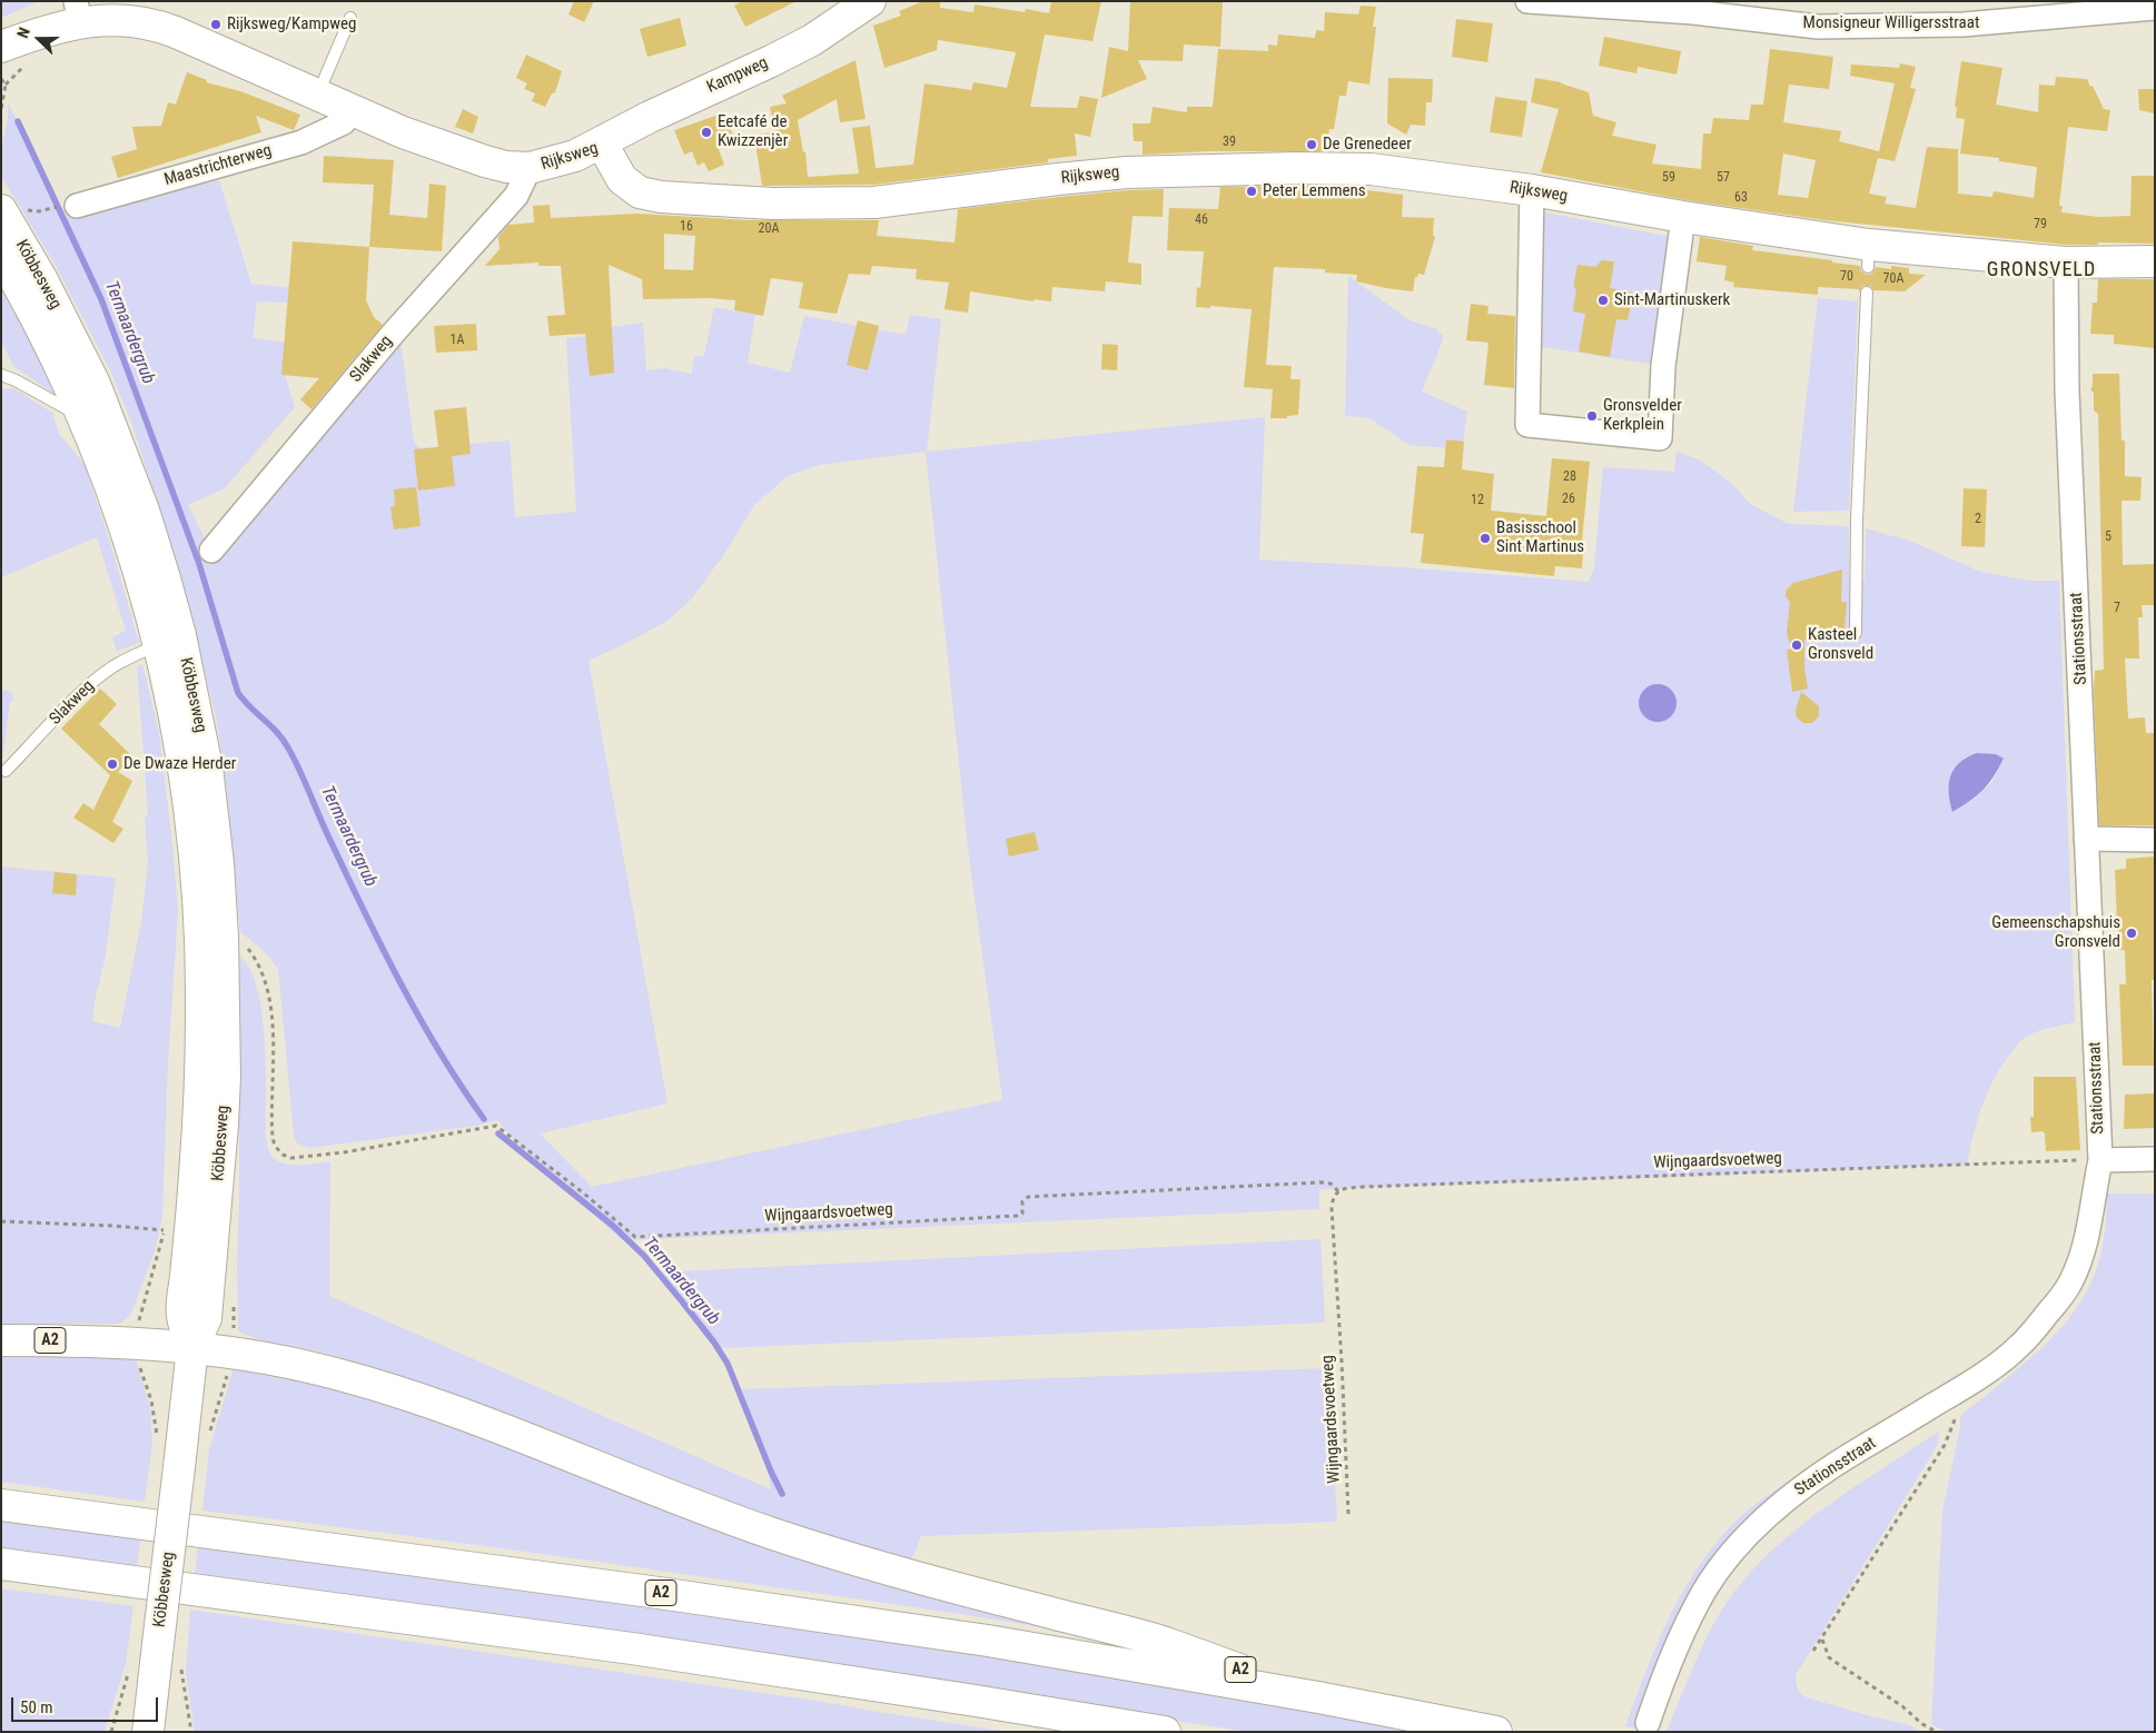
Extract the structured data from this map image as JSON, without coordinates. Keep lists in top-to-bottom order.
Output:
{
  "streets": {
    "main road": [
      "Kampweg",
      "Rijksweg",
      "Köbbesweg",
      "A2"
    ],
    "street": [
      "Monsigneur Willigersstraat",
      "Maastrichterweg",
      "Slakweg",
      "Stationsstraat"
    ],
    "path": ["Wijngaardsvoetweg"]
  },
  "crossings": [
    ["Kampweg", "Rijksweg"],
    ["Rijksweg", "Maastrichterweg"],
    ["Rijksweg", "Slakweg"],
    ["Rijksweg", "Stationsstraat"],
    ["Köbbesweg", "Slakweg"],
    ["Köbbesweg", "Wijngaardsvoetweg"],
    ["Köbbesweg", "A2"],
    ["Stationsstraat", "Wijngaardsvoetweg"]
  ],
  "districts": ["GRONSVELD"],
  "water": ["Termaardergrub"],
  "places": [
    "Rijksweg/Kampweg",
    "Eetcafé de Kwizzenjèr",
    "De Grenedeer",
    "Peter Lemmens",
    "Sint-Martinuskerk",
    "Gronsvelder Kerkplein",
    "Basisschool Sint Martinus",
    "Kasteel Gronsveld",
    "De Dwaze Herder",
    "Gemeenschapshuis Gronsveld"
  ],
  "house_numbers": [
    "39",
    "59",
    "57",
    "63",
    "46",
    "79",
    "16",
    "20A",
    "70",
    "70A",
    "1A",
    "28",
    "26",
    "12",
    "2",
    "5",
    "7"
  ],
  "scale_bar": "50 m",
  "north": "left"
}
